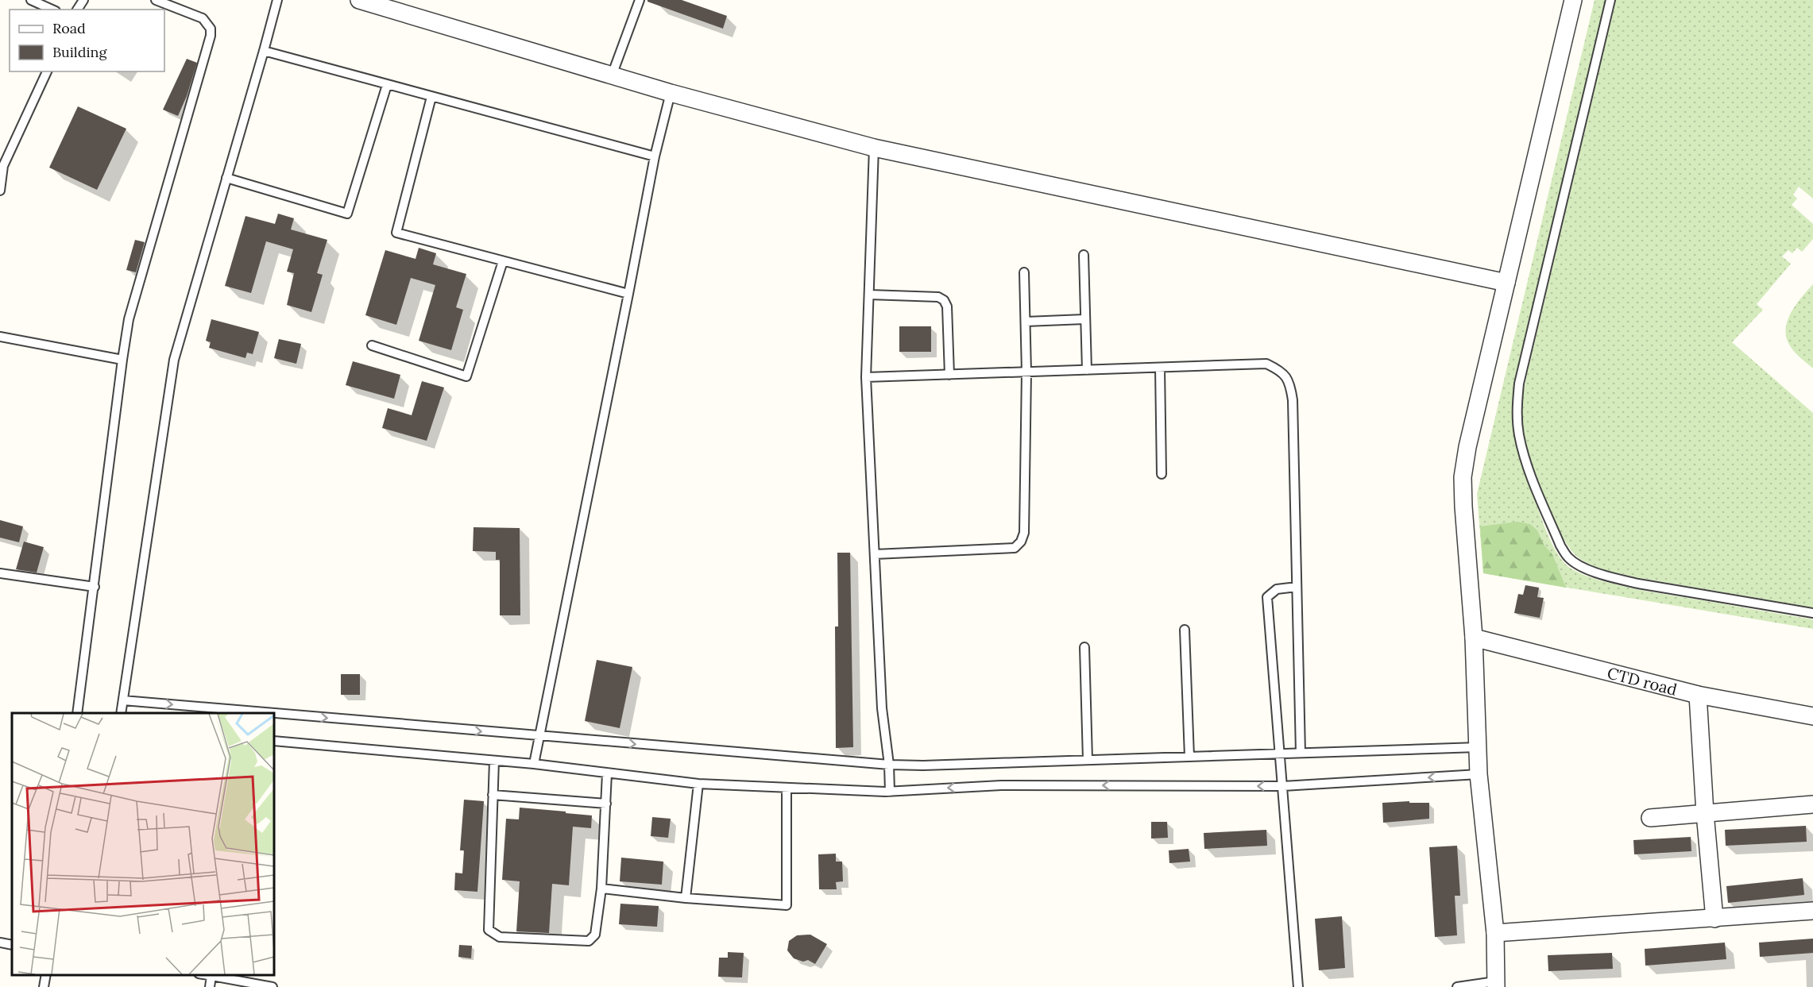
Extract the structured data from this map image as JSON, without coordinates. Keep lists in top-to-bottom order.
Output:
{
  "streets": {
    "street": ["CTD road"]
  },
  "legend": ["Road", "Building"]
}
